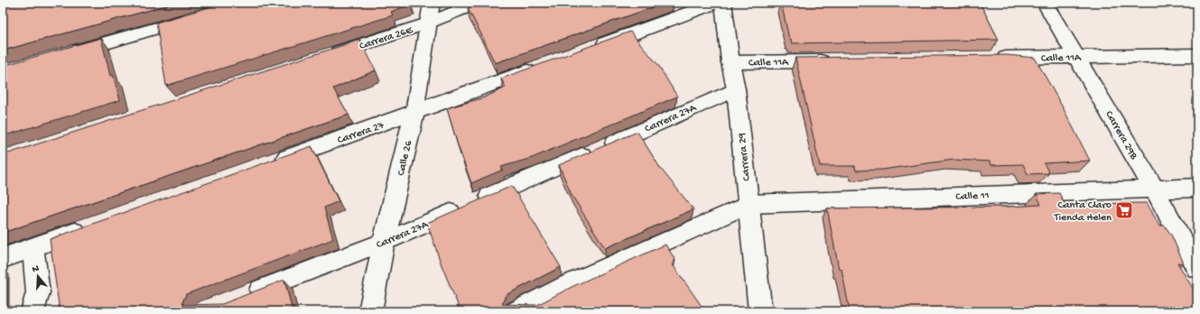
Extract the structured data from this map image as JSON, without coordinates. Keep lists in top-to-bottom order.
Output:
{
  "streets": {
    "street": [
      "Carrera 26E",
      "Calle 11A",
      "Carrera 27A",
      "Carrera 27",
      "Carrera 29B",
      "Carrera 29",
      "Calle 26",
      "Calle 11"
    ]
  },
  "crossings": [
    ["Carrera 26E", "Calle 26"],
    ["Calle 11A", "Carrera 29B"],
    ["Calle 11A", "Carrera 29"],
    ["Carrera 27A", "Carrera 29"],
    ["Carrera 27A", "Calle 26"],
    ["Carrera 27", "Calle 26"],
    ["Carrera 29B", "Calle 11"],
    ["Carrera 29", "Calle 11"]
  ],
  "places": {
    "supermarket": ["Canta Claro Tienda Helen"]
  },
  "north": "top"
}
